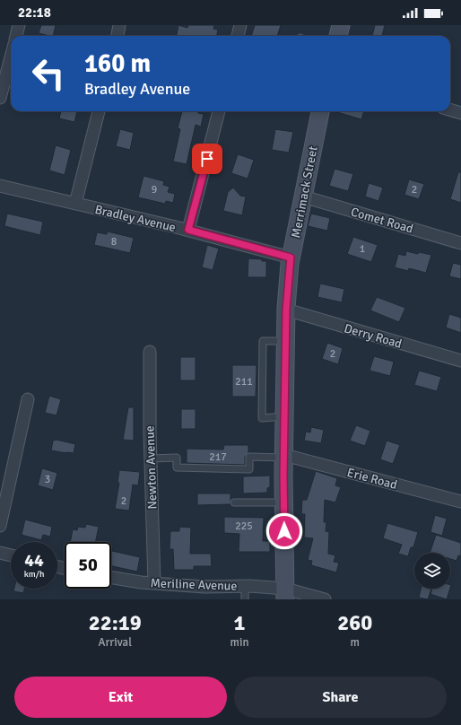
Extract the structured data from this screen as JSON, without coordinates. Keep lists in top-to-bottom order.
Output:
{
  "streets": {
    "main road": ["Merrimack Street"],
    "street": [
      "Bradley Avenue",
      "Comet Road",
      "Derry Road",
      "Newton Avenue",
      "Erie Road",
      "Meriline Avenue"
    ]
  },
  "crossings": [
    ["Merrimack Street", "Bradley Avenue"],
    ["Merrimack Street", "Comet Road"],
    ["Merrimack Street", "Derry Road"],
    ["Merrimack Street", "Erie Road"],
    ["Merrimack Street", "Meriline Avenue"],
    ["Newton Avenue", "Meriline Avenue"]
  ],
  "house_numbers": [
    "9",
    "2",
    "8",
    "1",
    "2",
    "211",
    "217",
    "3",
    "2",
    "225"
  ],
  "page": {
    "status": "22:18",
    "turn": ["160 m", "Bradley Avenue"],
    "speed": "44 km/h",
    "limit": "50",
    "eta": [
      "22:19",
      "Arrival",
      "1",
      "min",
      "260",
      "m"
    ],
    "buttons": ["Exit", "Share"]
  }
}
